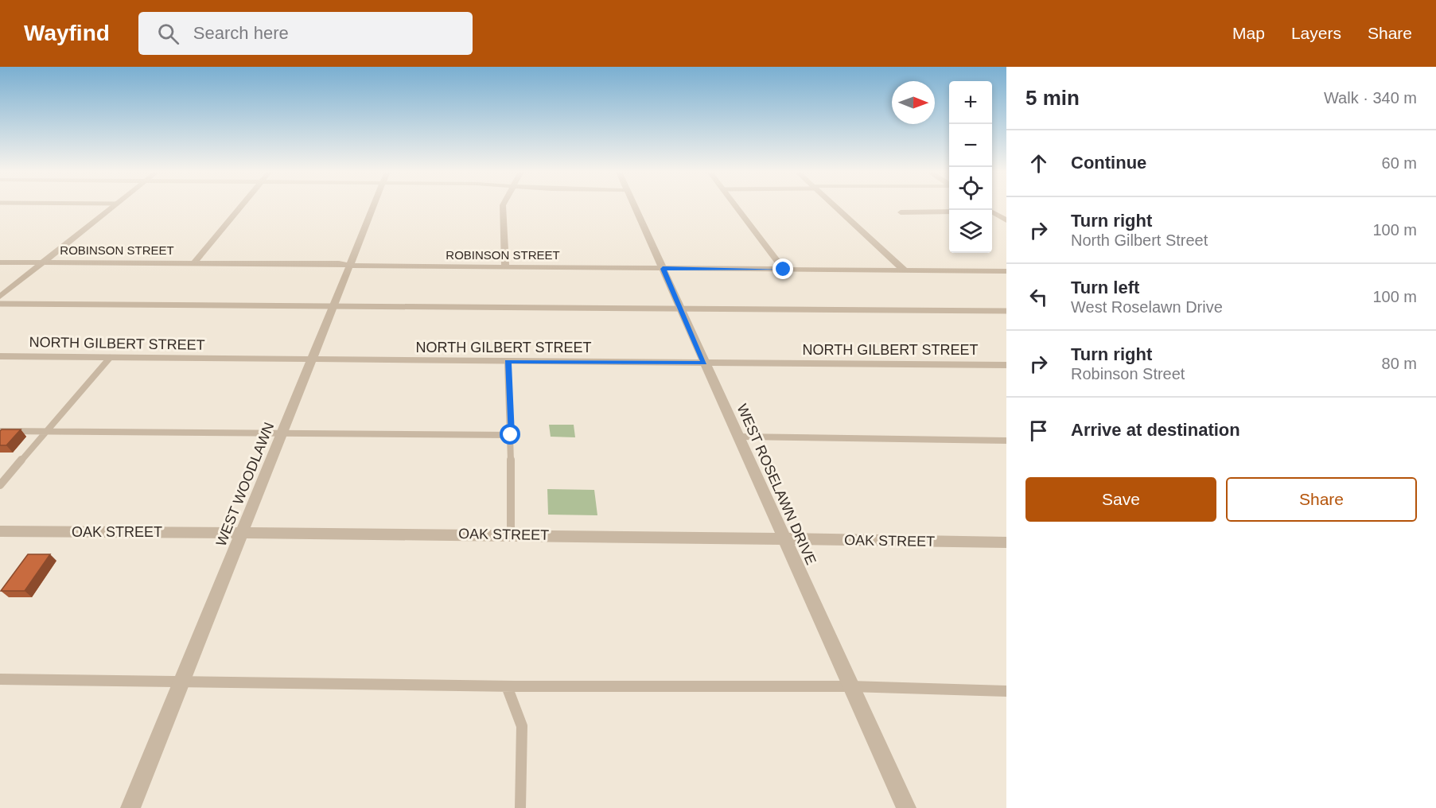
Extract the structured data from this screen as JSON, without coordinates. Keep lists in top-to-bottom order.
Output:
{
  "streets": {
    "street": [
      "ROBINSON STREET",
      "NORTH GILBERT STREET",
      "WEST WOODLAWN",
      "WEST ROSELAWN DRIVE",
      "OAK STREET"
    ]
  },
  "crossings": [
    ["ROBINSON STREET", "WEST WOODLAWN"],
    ["ROBINSON STREET", "WEST ROSELAWN DRIVE"],
    ["NORTH GILBERT STREET", "WEST WOODLAWN"],
    ["NORTH GILBERT STREET", "WEST ROSELAWN DRIVE"],
    ["WEST WOODLAWN", "OAK STREET"],
    ["WEST ROSELAWN DRIVE", "OAK STREET"]
  ],
  "north": "right",
  "page": {
    "header": "Wayfind",
    "search": "Search here",
    "nav": ["Map", "Layers", "Share"],
    "heading": ["5 min", "Walk · 340 m"],
    "map_buttons": ["+", "−"],
    "list": [
      ["Continue", "60 m"],
      ["Turn right", "North Gilbert Street", "100 m"],
      ["Turn left", "West Roselawn Drive", "100 m"],
      ["Turn right", "Robinson Street", "80 m"],
      "Arrive at destination"
    ],
    "buttons": ["Save", "Share"]
  }
}
